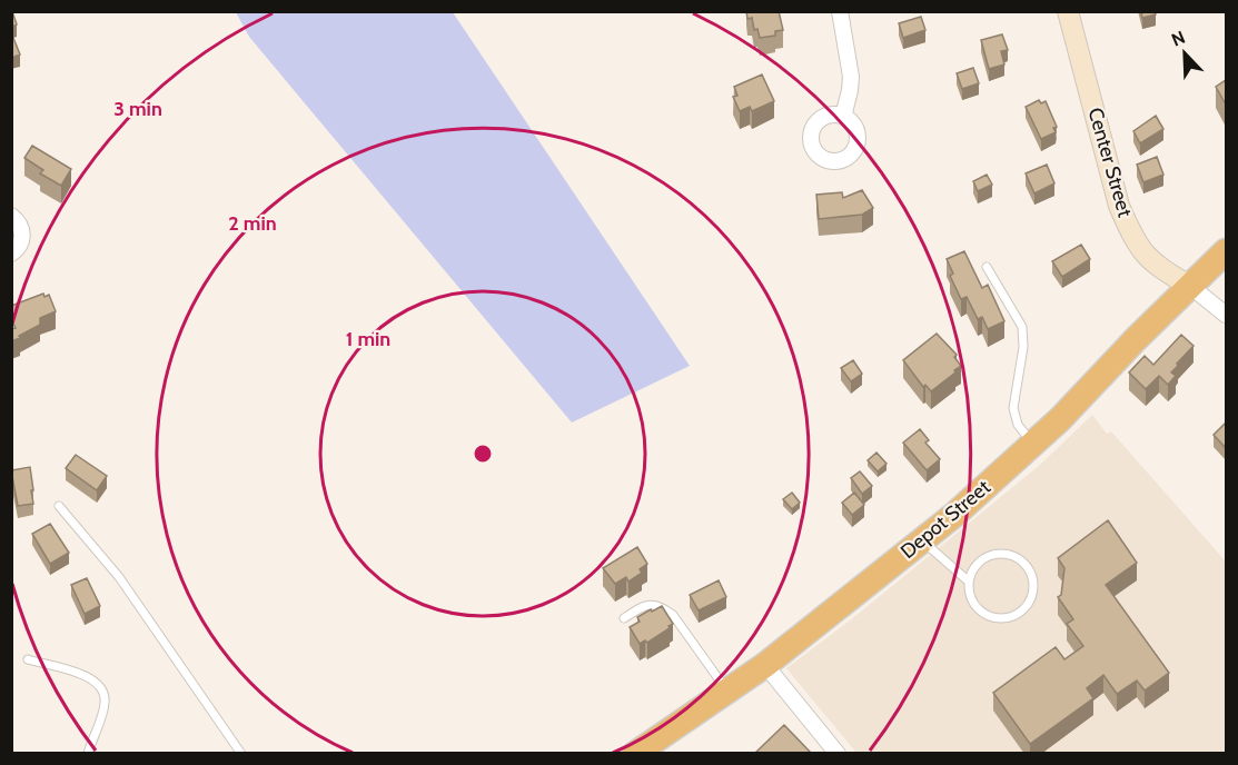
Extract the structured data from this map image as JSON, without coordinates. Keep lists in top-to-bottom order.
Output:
{
  "streets": {
    "highway": ["Depot Street"],
    "main road": ["Center Street"]
  },
  "crossings": [
    ["Center Street", "Depot Street"]
  ],
  "north": "top left",
  "rings": ["3 min", "2 min", "1 min"]
}
